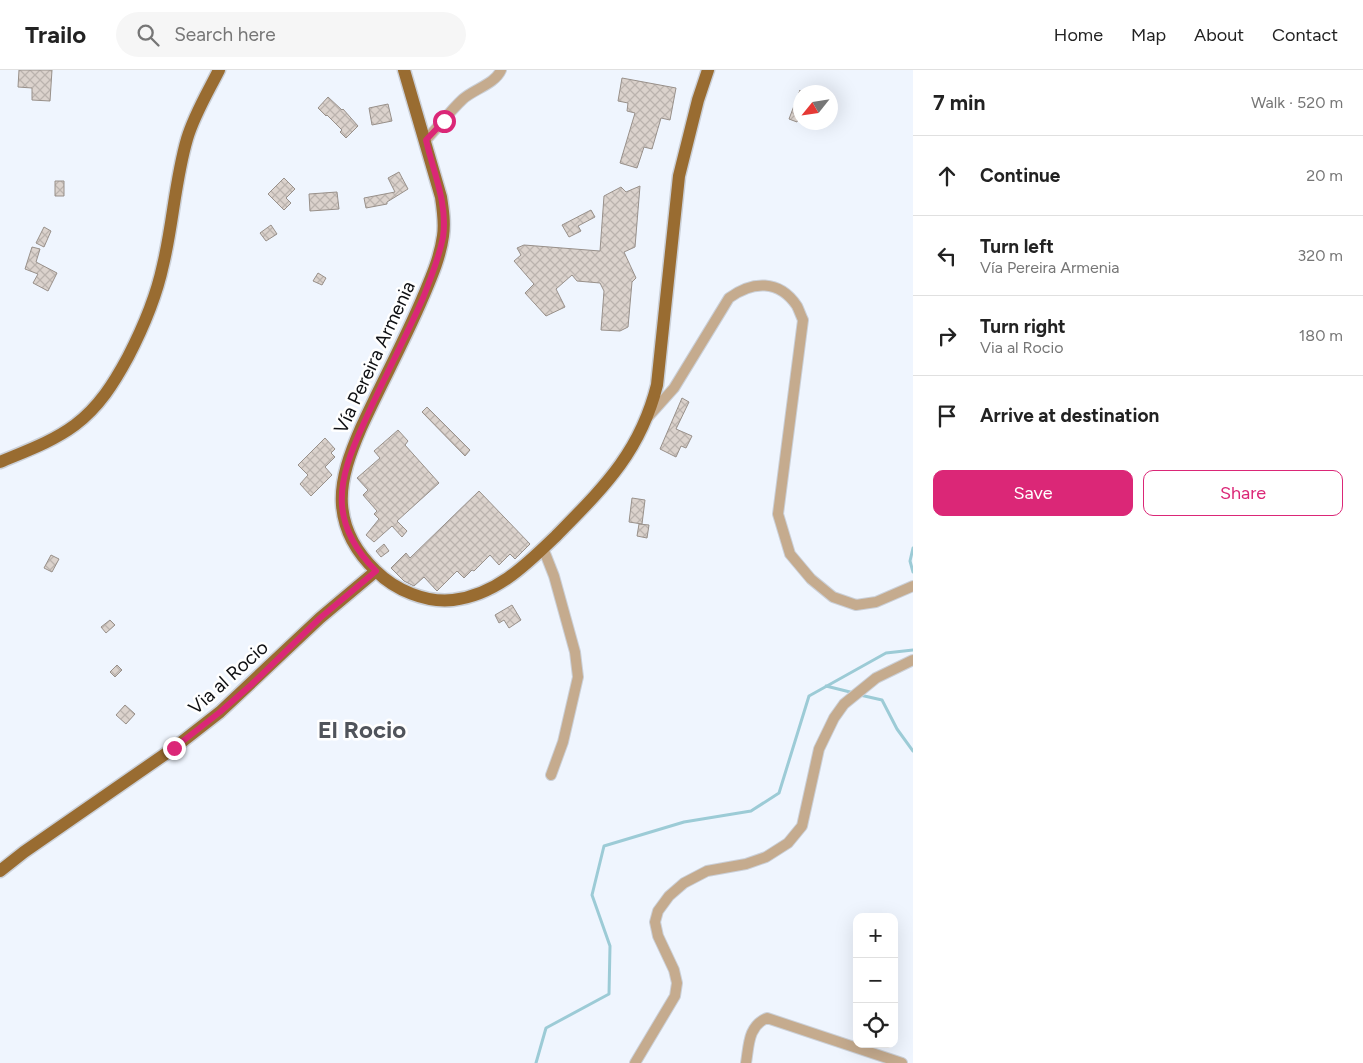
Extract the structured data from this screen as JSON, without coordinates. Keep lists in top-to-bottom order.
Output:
{
  "streets": {
    "main road": ["Vía Pereira Armenia", "Via al Rocio"]
  },
  "crossings": [
    ["Vía Pereira Armenia", "Via al Rocio"]
  ],
  "districts": ["El Rocio"],
  "north": "bottom left",
  "page": {
    "header": "Trailo",
    "search": "Search here",
    "nav": [
      "Home",
      "Map",
      "About",
      "Contact"
    ],
    "heading": ["7 min", "Walk · 520 m"],
    "list": [
      ["Continue", "20 m"],
      ["Turn left", "Vía Pereira Armenia", "320 m"],
      ["Turn right", "Via al Rocio", "180 m"],
      "Arrive at destination"
    ],
    "buttons": ["Save", "Share"],
    "map_buttons": ["+", "−"]
  }
}
